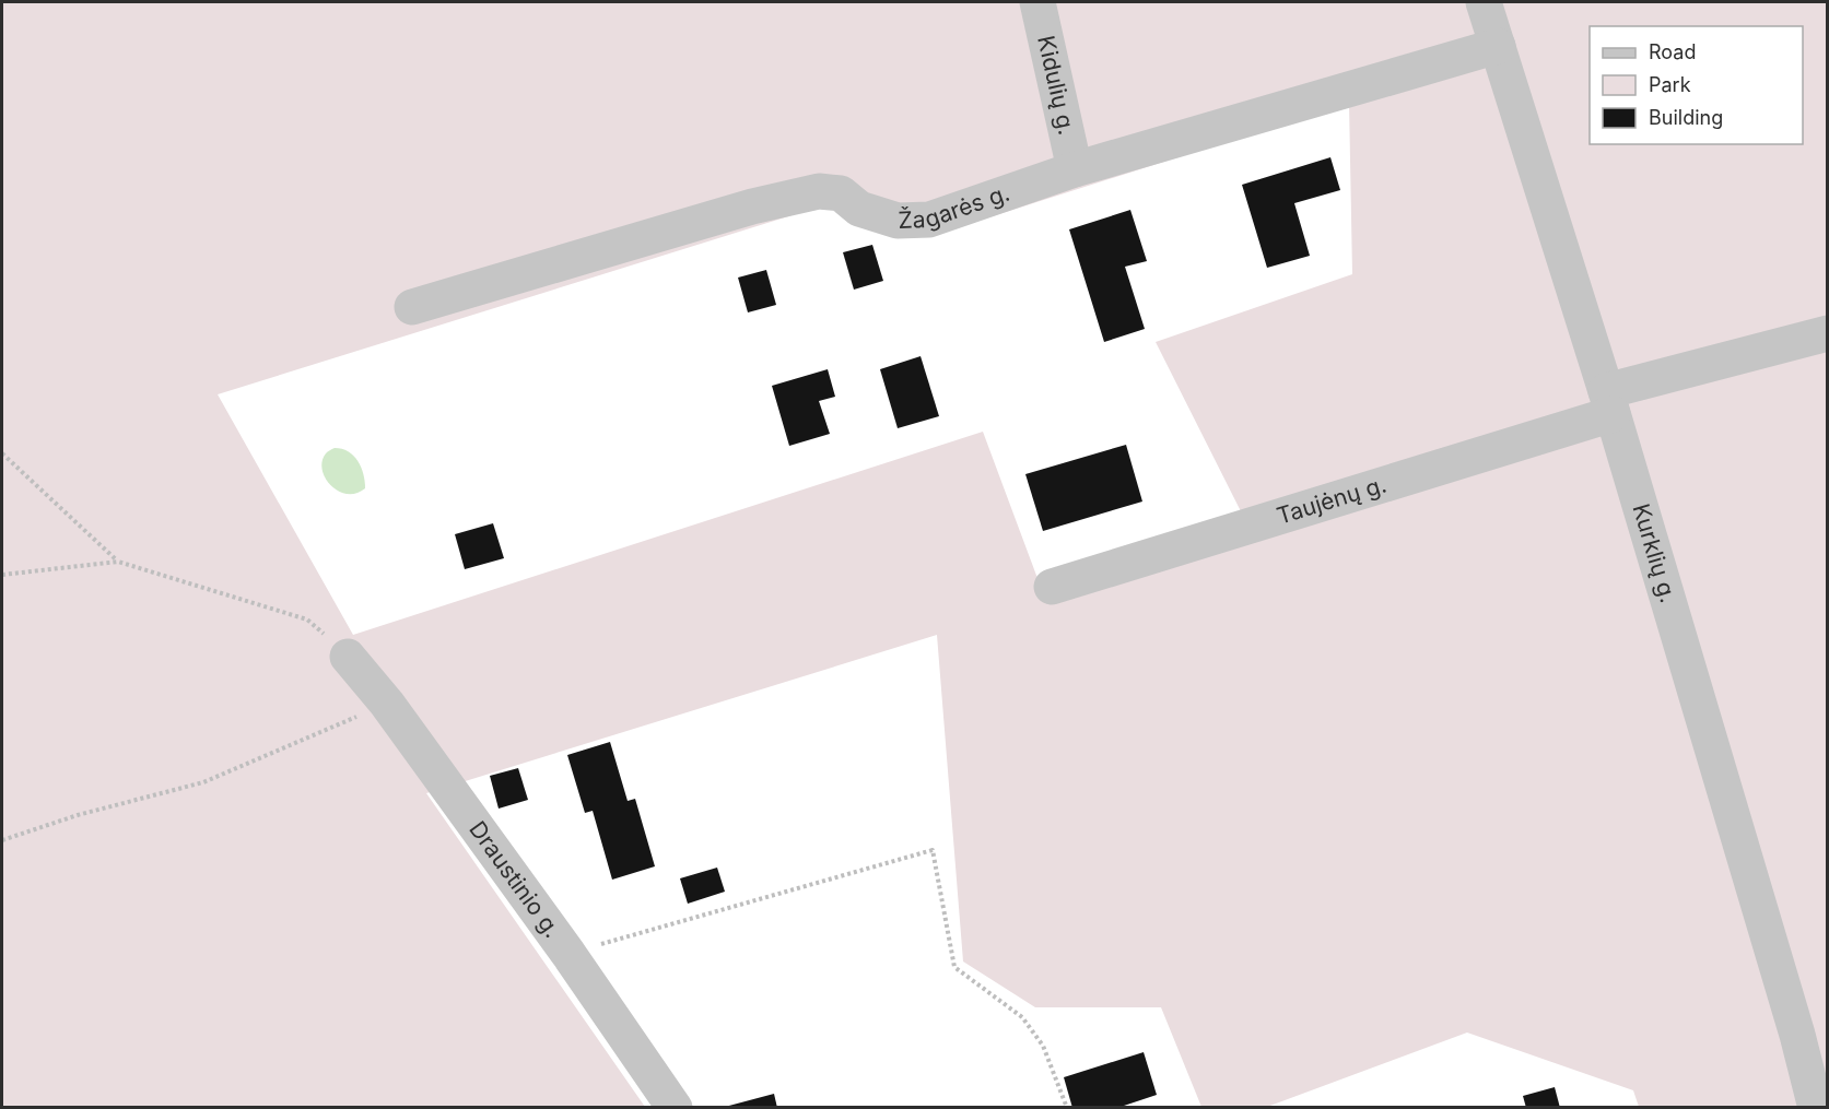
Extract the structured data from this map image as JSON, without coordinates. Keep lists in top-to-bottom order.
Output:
{
  "streets": {
    "street": [
      "Kidulių g.",
      "Žagarės g.",
      "Taujėnų g.",
      "Kurklių g.",
      "Draustinio g."
    ]
  },
  "crossings": [
    ["Kidulių g.", "Žagarės g."],
    ["Žagarės g.", "Kurklių g."],
    ["Taujėnų g.", "Kurklių g."]
  ],
  "legend": ["Road", "Park", "Building"]
}
